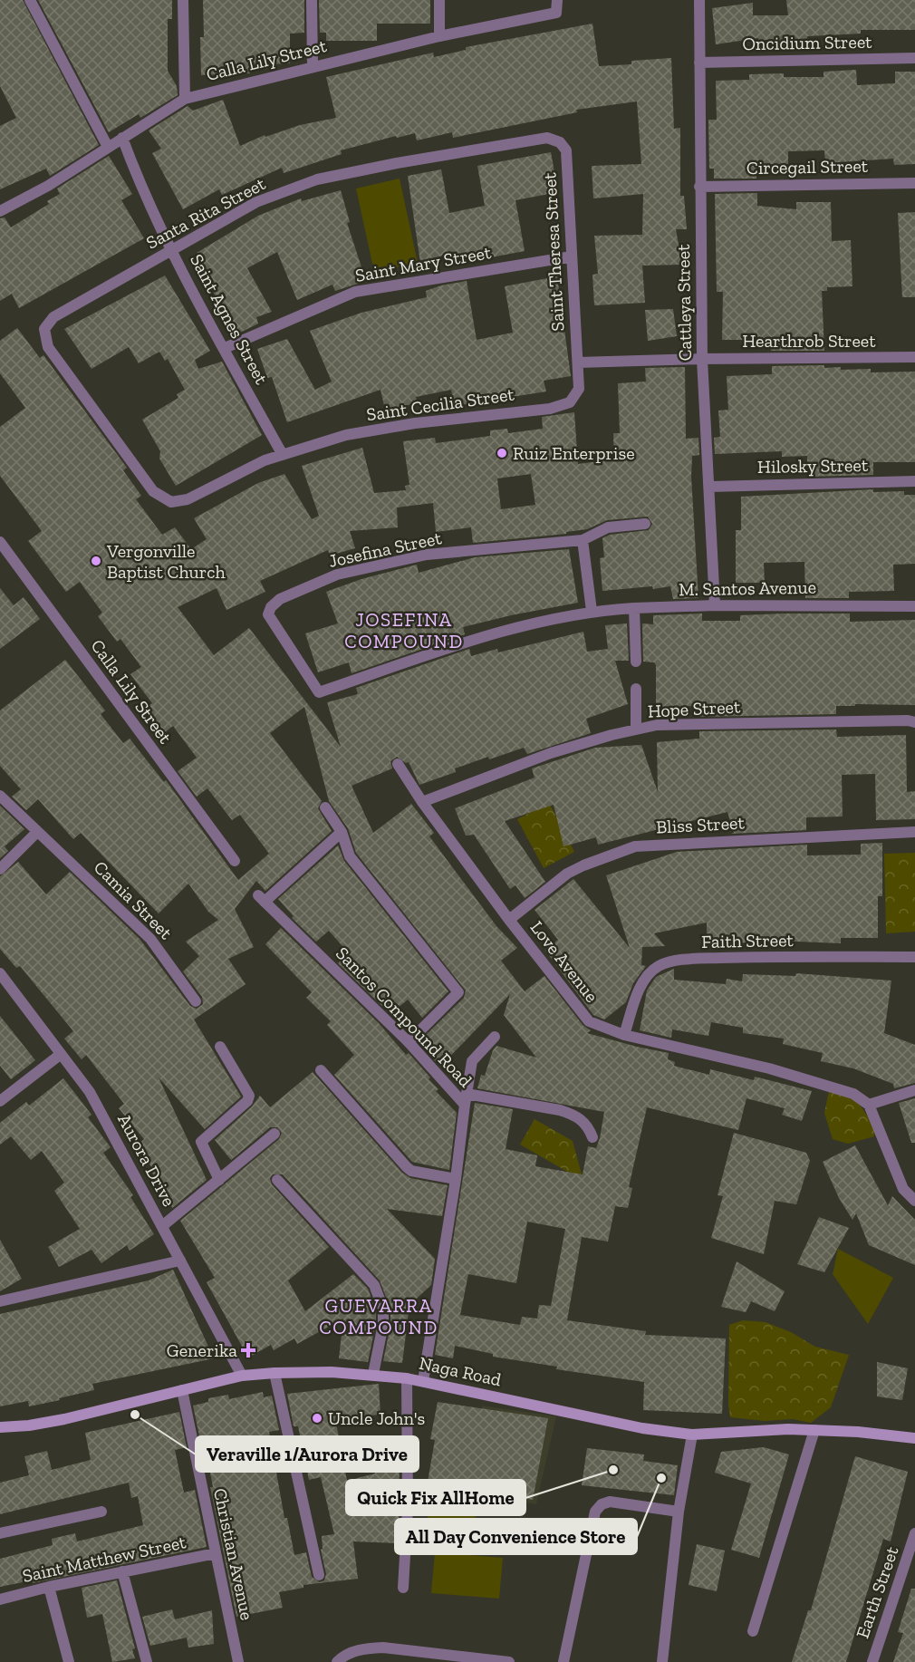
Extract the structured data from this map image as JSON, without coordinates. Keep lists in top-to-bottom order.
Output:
{
  "streets": {
    "main road": ["Naga Road"],
    "street": [
      "Oncidium Street",
      "Calla Lily Street",
      "Circegail Street",
      "Santa Rita Street",
      "Saint Theresa Street",
      "Saint Mary Street",
      "Cattleya Street",
      "Saint Agnes Street",
      "Hearthrob Street",
      "Saint Cecilia Street",
      "Hilosky Street",
      "Josefina Street",
      "M. Santos Avenue",
      "Hope Street",
      "Bliss Street",
      "Camia Street",
      "Faith Street",
      "Love Avenue",
      "Santos Compound Road",
      "Aurora Drive",
      "Christian Avenue",
      "Saint Matthew Street",
      "Earth Street"
    ]
  },
  "crossings": [
    ["Oncidium Street", "Cattleya Street"],
    ["Calla Lily Street", "Saint Agnes Street"],
    ["Circegail Street", "Cattleya Street"],
    ["Santa Rita Street", "Saint Theresa Street"],
    ["Santa Rita Street", "Saint Agnes Street"],
    ["Santa Rita Street", "Saint Cecilia Street"],
    ["Saint Theresa Street", "Saint Mary Street"],
    ["Saint Theresa Street", "Saint Cecilia Street"],
    ["Saint Mary Street", "Saint Agnes Street"],
    ["Cattleya Street", "Hearthrob Street"],
    ["Cattleya Street", "Hilosky Street"],
    ["Cattleya Street", "M. Santos Avenue"],
    ["Saint Agnes Street", "Saint Cecilia Street"],
    ["Josefina Street", "M. Santos Avenue"],
    ["Hope Street", "Love Avenue"],
    ["Bliss Street", "Love Avenue"],
    ["Faith Street", "Love Avenue"],
    ["Santos Compound Road", "Naga Road"],
    ["Aurora Drive", "Naga Road"],
    ["Naga Road", "Christian Avenue"],
    ["Christian Avenue", "Saint Matthew Street"]
  ],
  "districts": ["JOSEFINA COMPOUND", "GUEVARRA COMPOUND"],
  "places": {
    "other": [
      "Ruiz Enterprise",
      "Vergonville Baptist Church",
      "Veraville 1/Aurora Drive",
      "Uncle John's",
      "Quick Fix AllHome",
      "All Day Convenience Store"
    ],
    "health": ["Generika"]
  }
}
